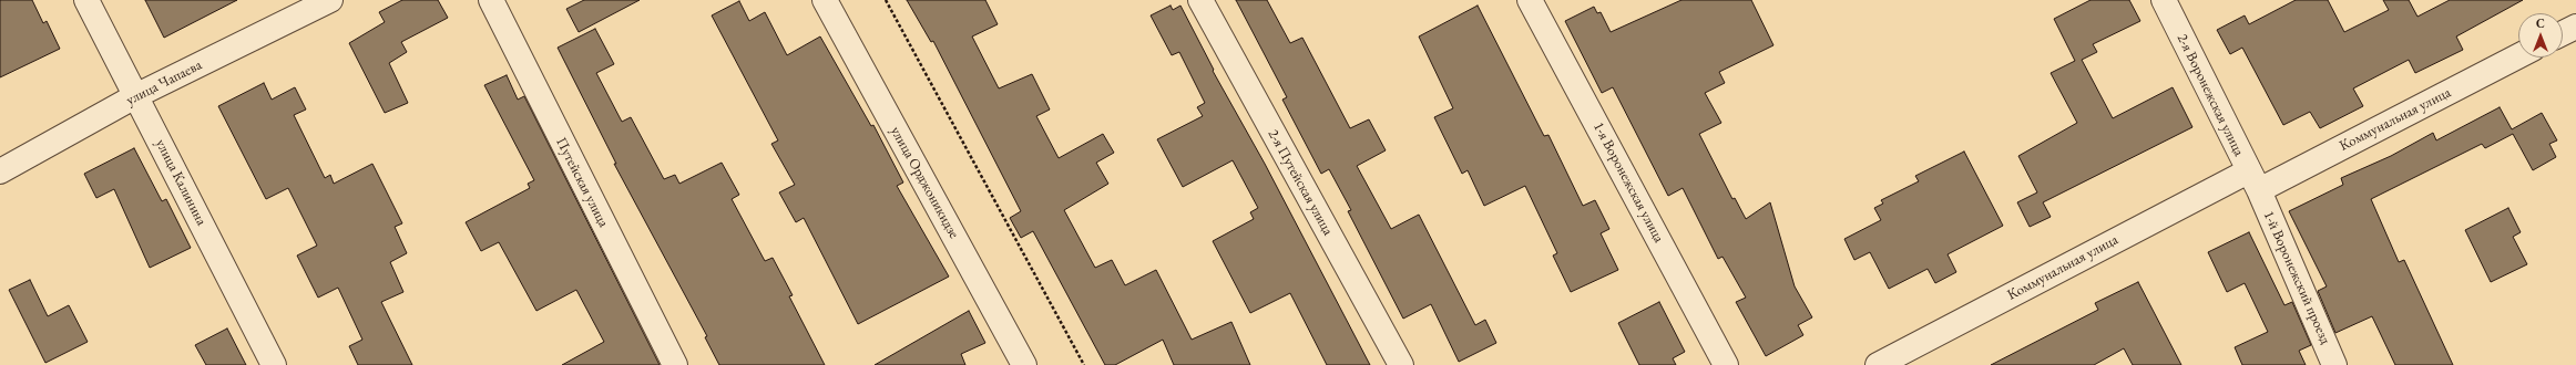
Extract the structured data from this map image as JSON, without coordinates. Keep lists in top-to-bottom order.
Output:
{
  "streets": {
    "street": [
      "улица Чапаева",
      "2-я Воронежская улица",
      "Коммунальная улица",
      "улица Калинина",
      "Путейская улица",
      "улица Орджоникидзе",
      "2-я Путейская улица",
      "1-я Воронежская улица",
      "1-й Воронежский проезд"
    ]
  },
  "crossings": [
    ["улица Чапаева", "улица Калинина"],
    ["2-я Воронежская улица", "Коммунальная улица"],
    ["2-я Воронежская улица", "1-й Воронежский проезд"],
    ["Коммунальная улица", "1-й Воронежский проезд"]
  ],
  "north": "top"
}
